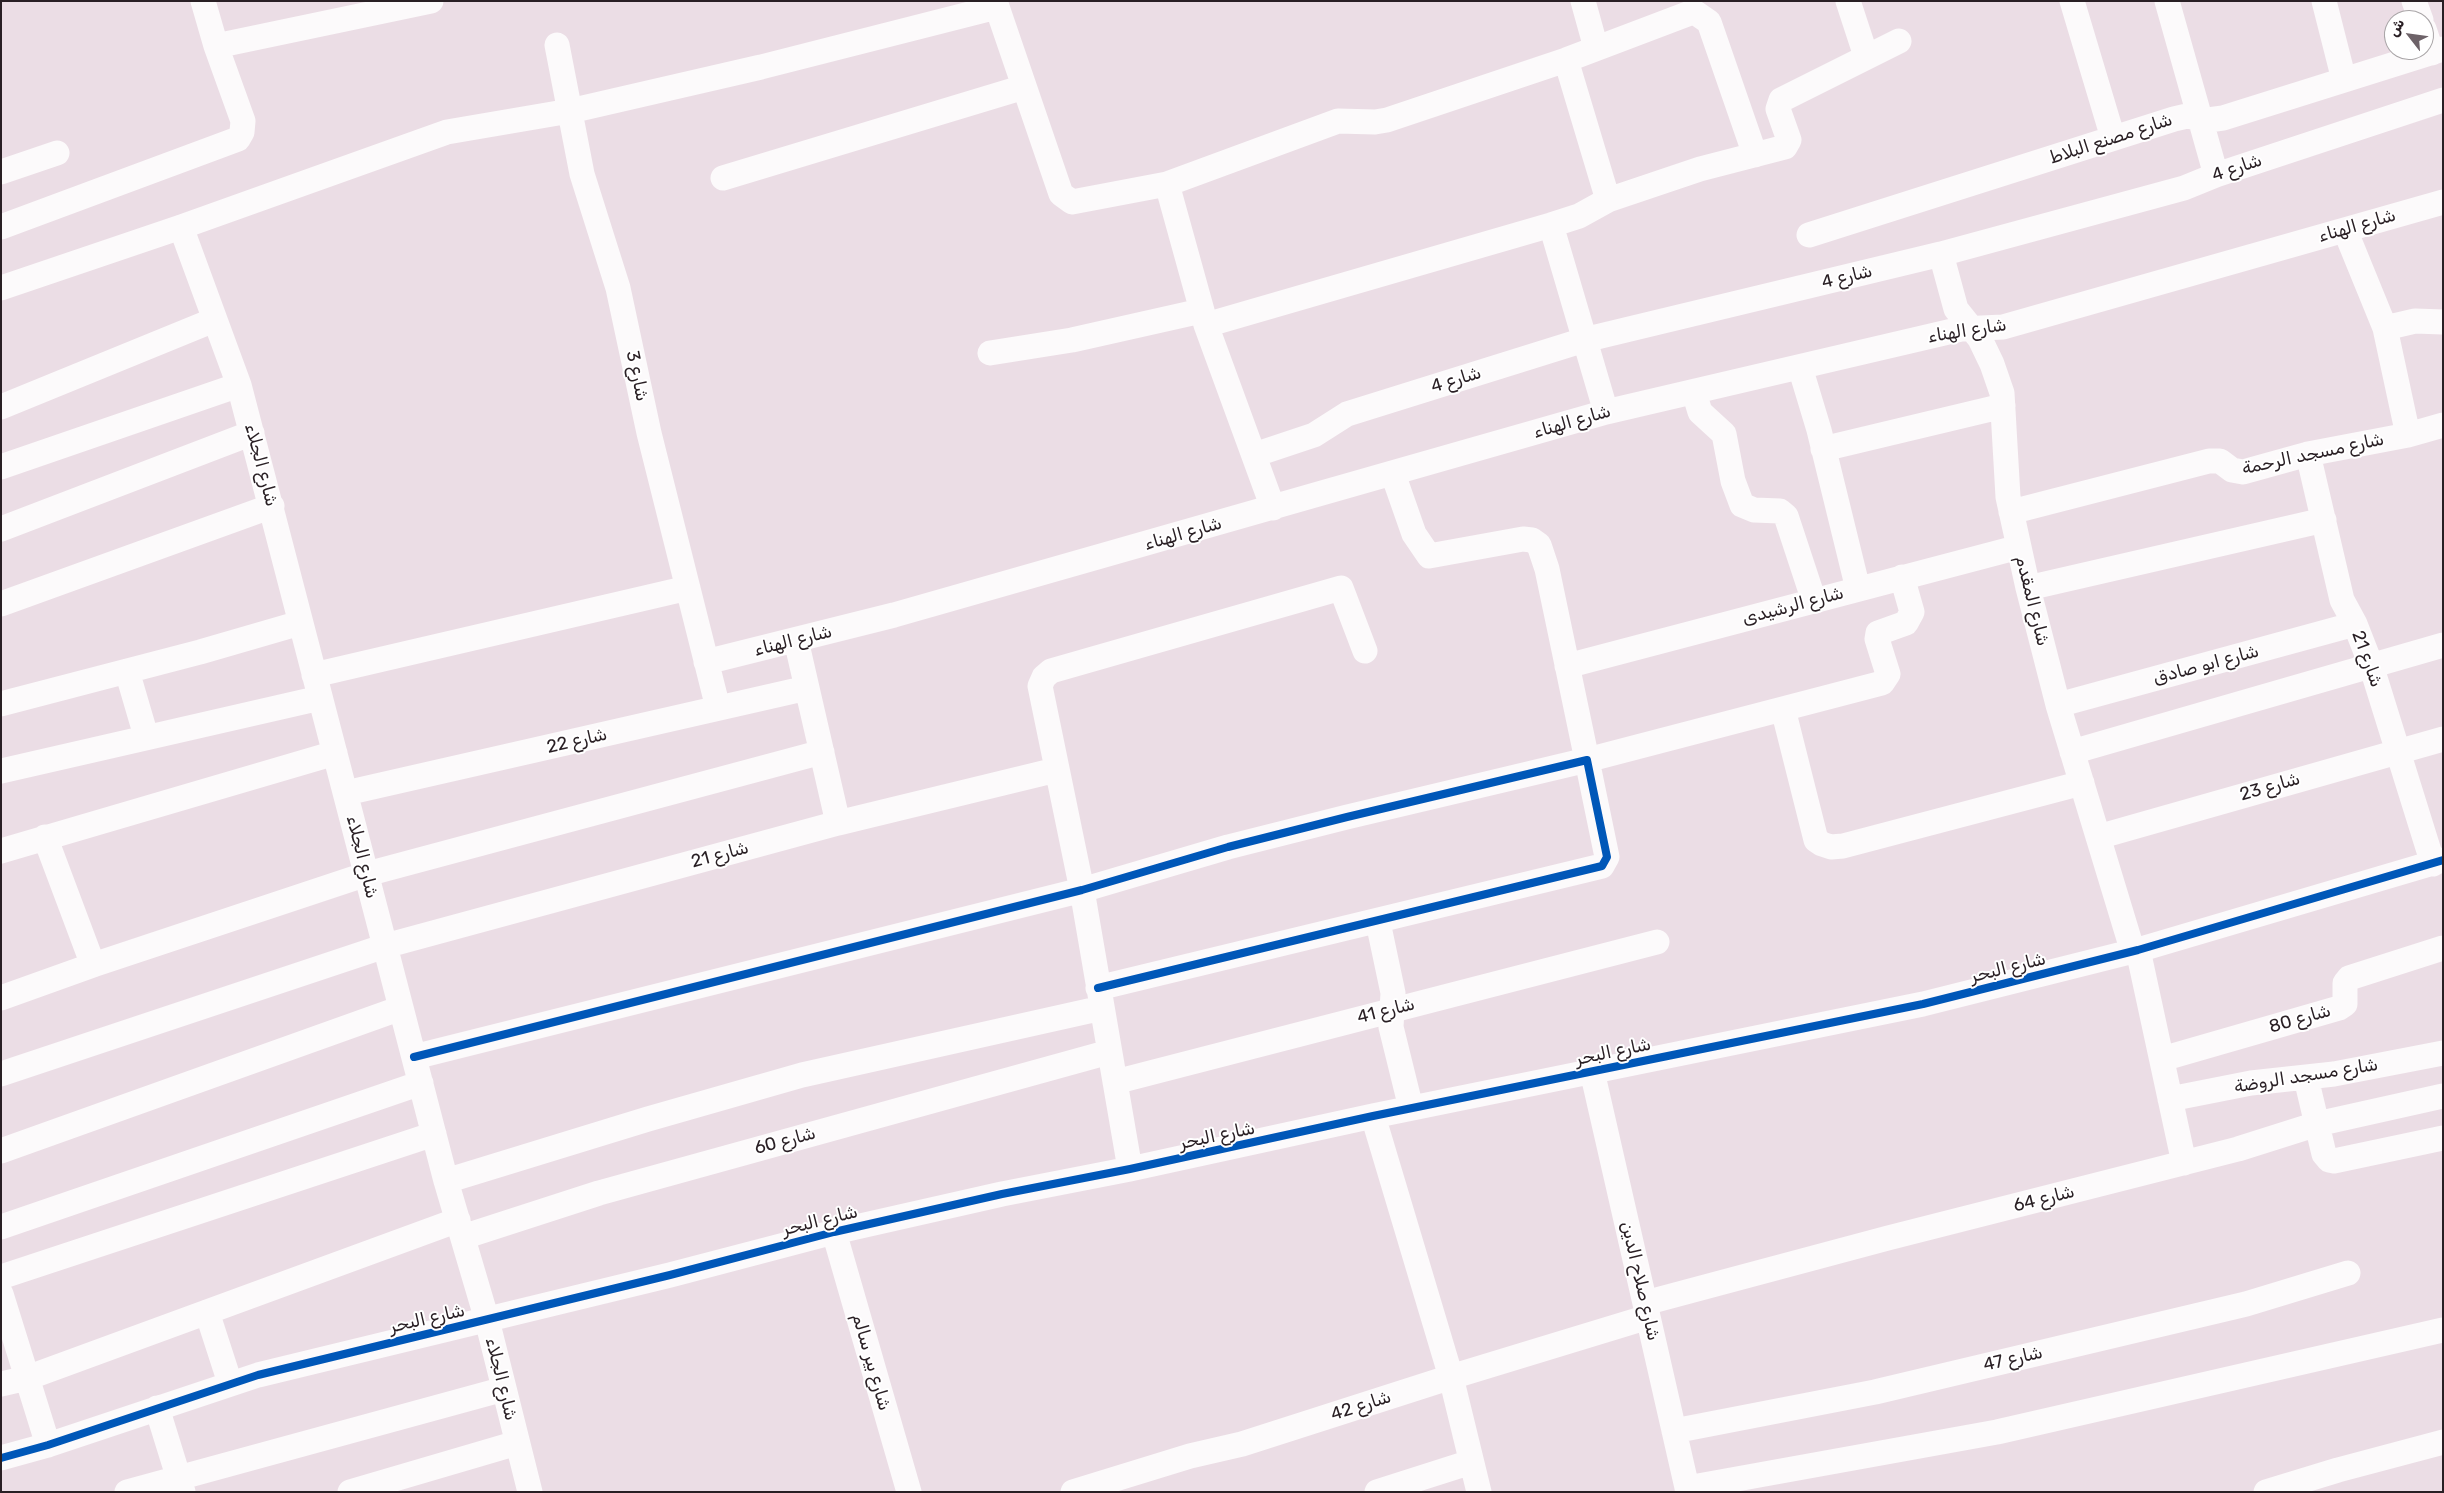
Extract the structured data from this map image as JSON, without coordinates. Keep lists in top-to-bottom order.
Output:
{
  "streets": {
    "street": [
      "شارع مصنع البلاط",
      "شارع 4",
      "شارع الهناء",
      "شارع 3",
      "شارع مسجد الرحمة",
      "شارع الجلاء",
      "شارع المقدم",
      "شارع الرشيدى",
      "شارع 21",
      "شارع ابو صادق",
      "شارع 22",
      "شارع 23",
      "شارع البحر",
      "شارع 41",
      "شارع 80",
      "شارع مسجد الروضة",
      "شارع 60",
      "شارع 64",
      "شارع صلاح الدين",
      "شارع 47",
      "شارع بير سالم",
      "شارع 42"
    ]
  },
  "crossings": [
    ["شارع 4", "شارع المقدم"],
    ["شارع الهناء", "شارع 3"],
    ["شارع الهناء", "شارع المقدم"],
    ["شارع 3", "شارع 22"],
    ["شارع مسجد الرحمة", "شارع المقدم"],
    ["شارع مسجد الرحمة", "شارع 21"],
    ["شارع الجلاء", "شارع 21"],
    ["شارع الجلاء", "شارع 22"],
    ["شارع الجلاء", "شارع البحر"],
    ["شارع الجلاء", "شارع 60"],
    ["شارع المقدم", "شارع الرشيدى"],
    ["شارع المقدم", "شارع ابو صادق"],
    ["شارع المقدم", "شارع 23"],
    ["شارع المقدم", "شارع البحر"],
    ["شارع المقدم", "شارع 80"],
    ["شارع المقدم", "شارع مسجد الروضة"],
    ["شارع المقدم", "شارع 64"],
    ["شارع 21", "شارع ابو صادق"],
    ["شارع 21", "شارع 23"],
    ["شارع 21", "شارع البحر"],
    ["شارع البحر", "شارع صلاح الدين"],
    ["شارع البحر", "شارع بير سالم"],
    ["شارع 64", "شارع صلاح الدين"],
    ["شارع 64", "شارع 42"],
    ["شارع صلاح الدين", "شارع 47"],
    ["شارع صلاح الدين", "شارع 42"]
  ],
  "north": "top left"
}
